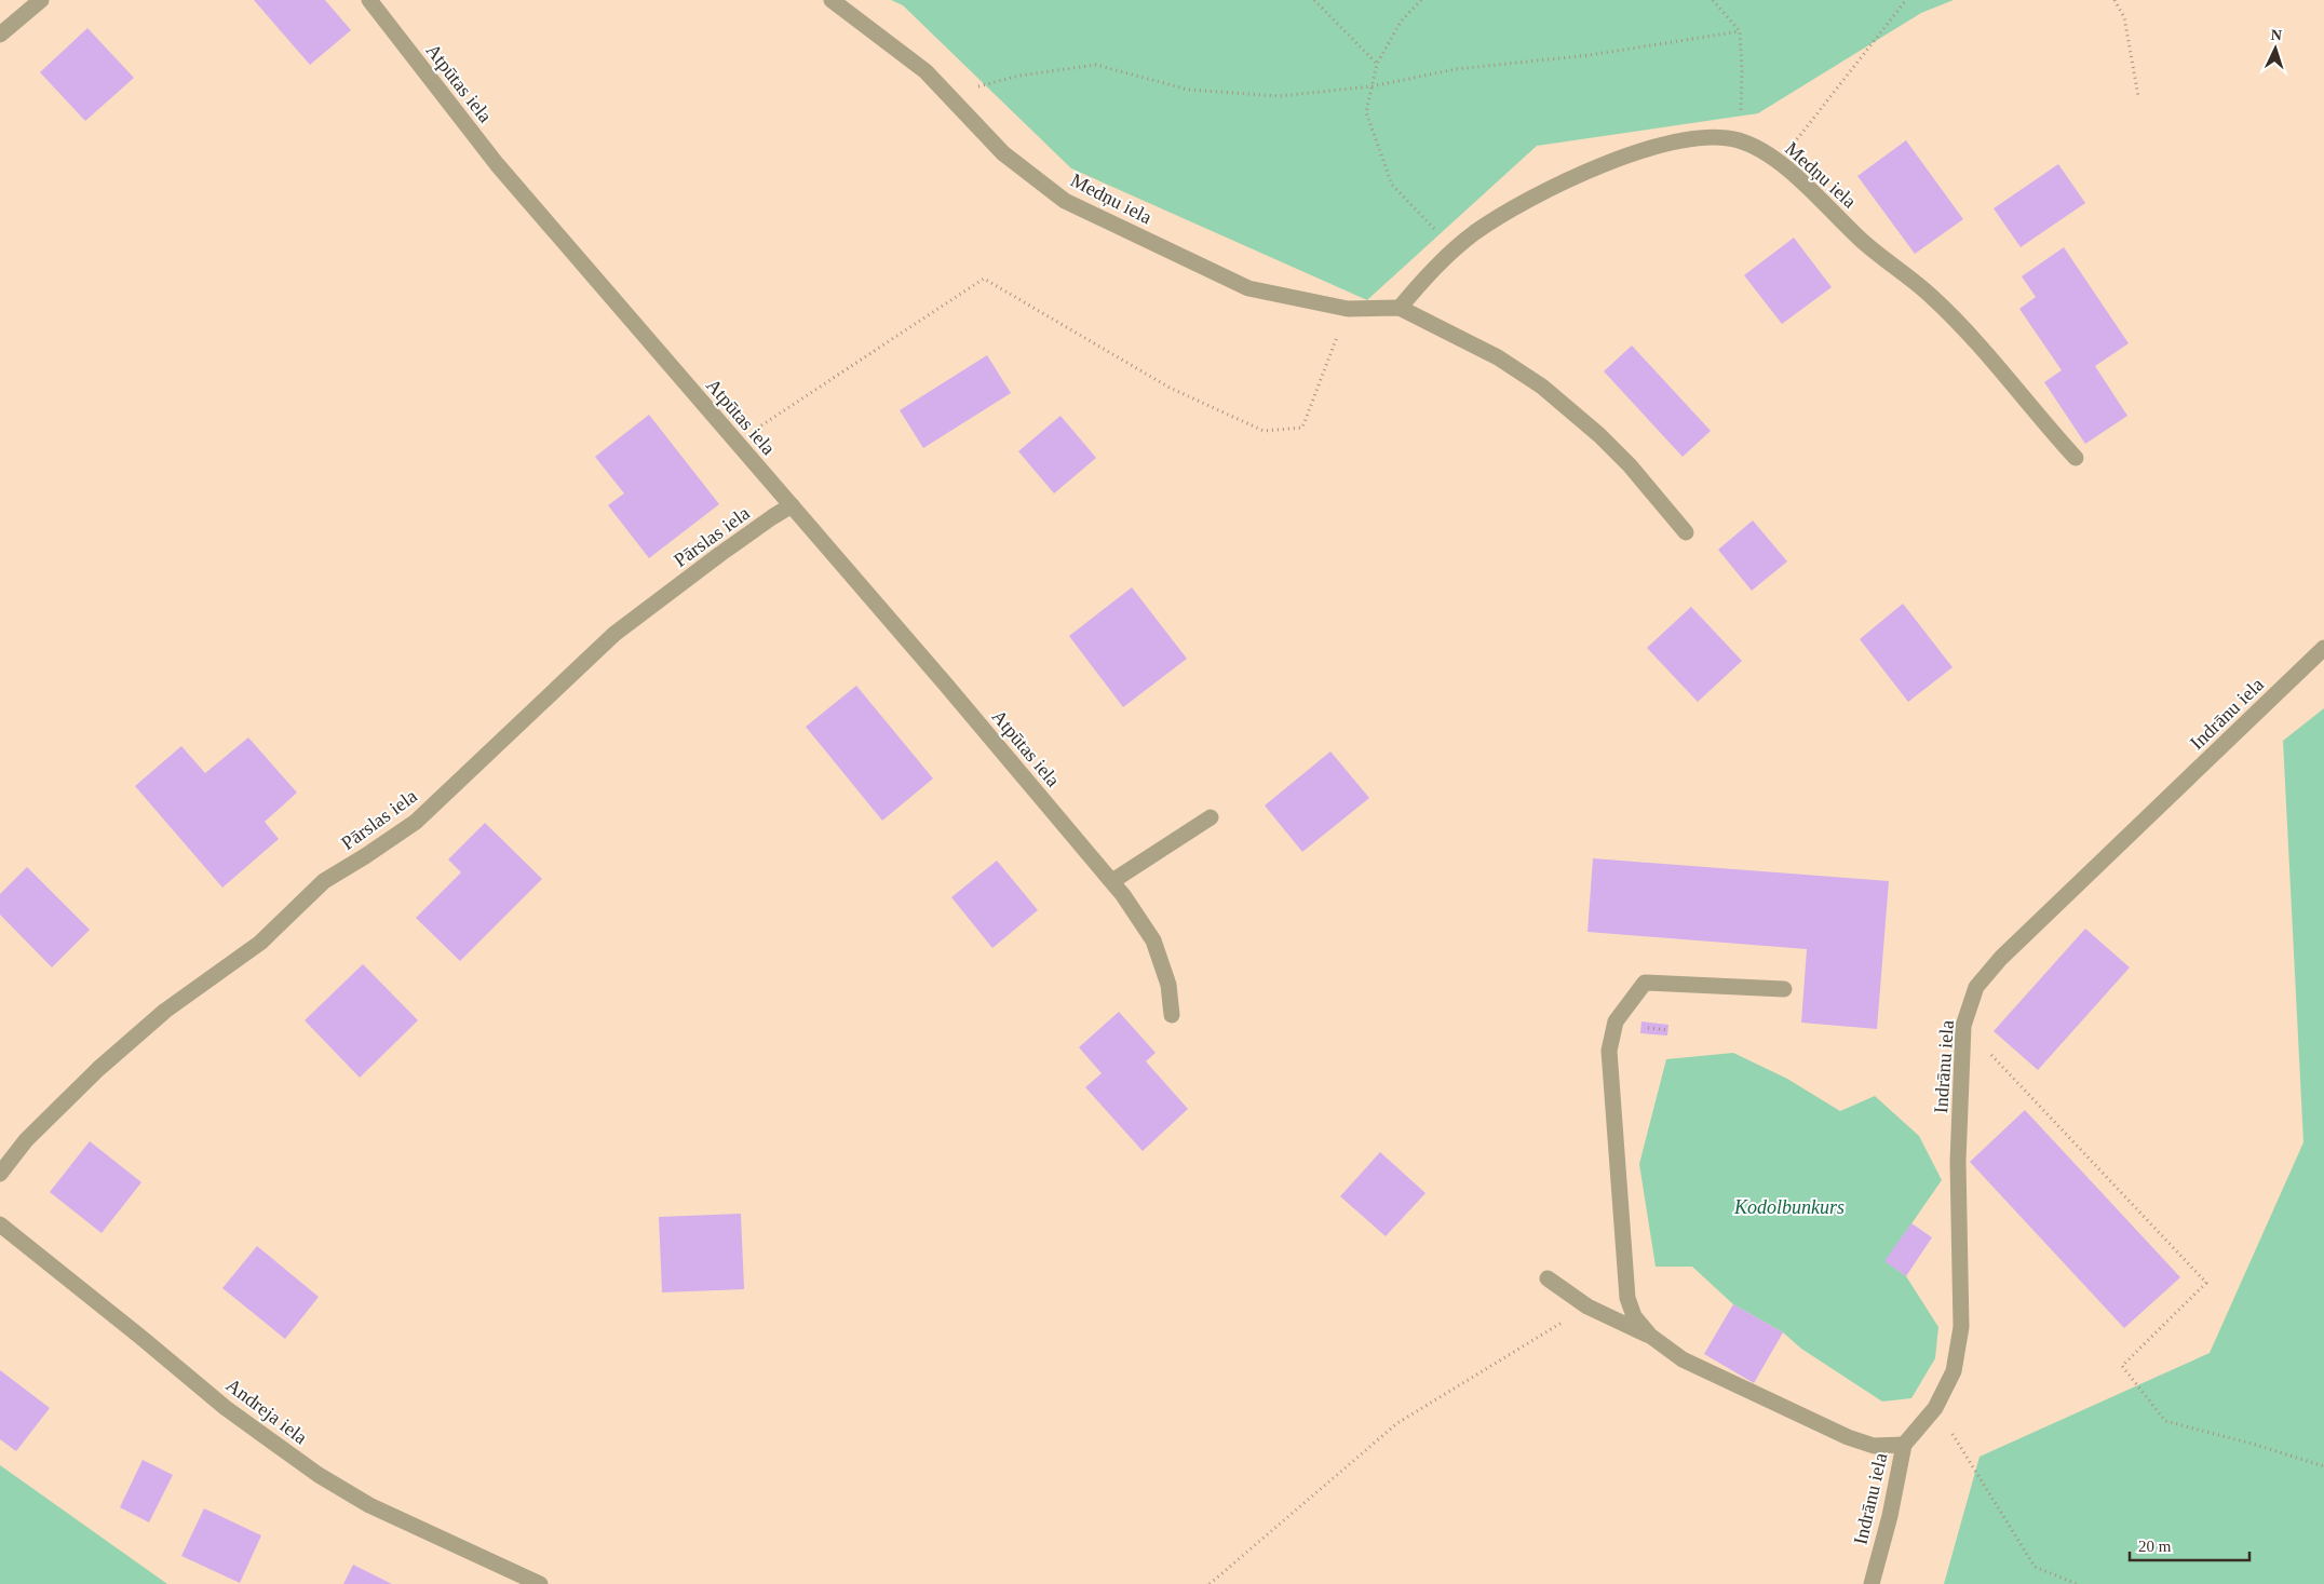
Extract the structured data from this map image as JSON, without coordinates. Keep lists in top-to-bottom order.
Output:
{
  "streets": {
    "street": [
      "Atpūtas iela",
      "Medņu iela",
      "Pārslas iela",
      "Indrānu iela",
      "Andreja iela"
    ]
  },
  "crossings": [
    ["Atpūtas iela", "Pārslas iela"]
  ],
  "parks": ["Kodolbunkurs"],
  "scale_bar": "20 m",
  "north": "top"
}
